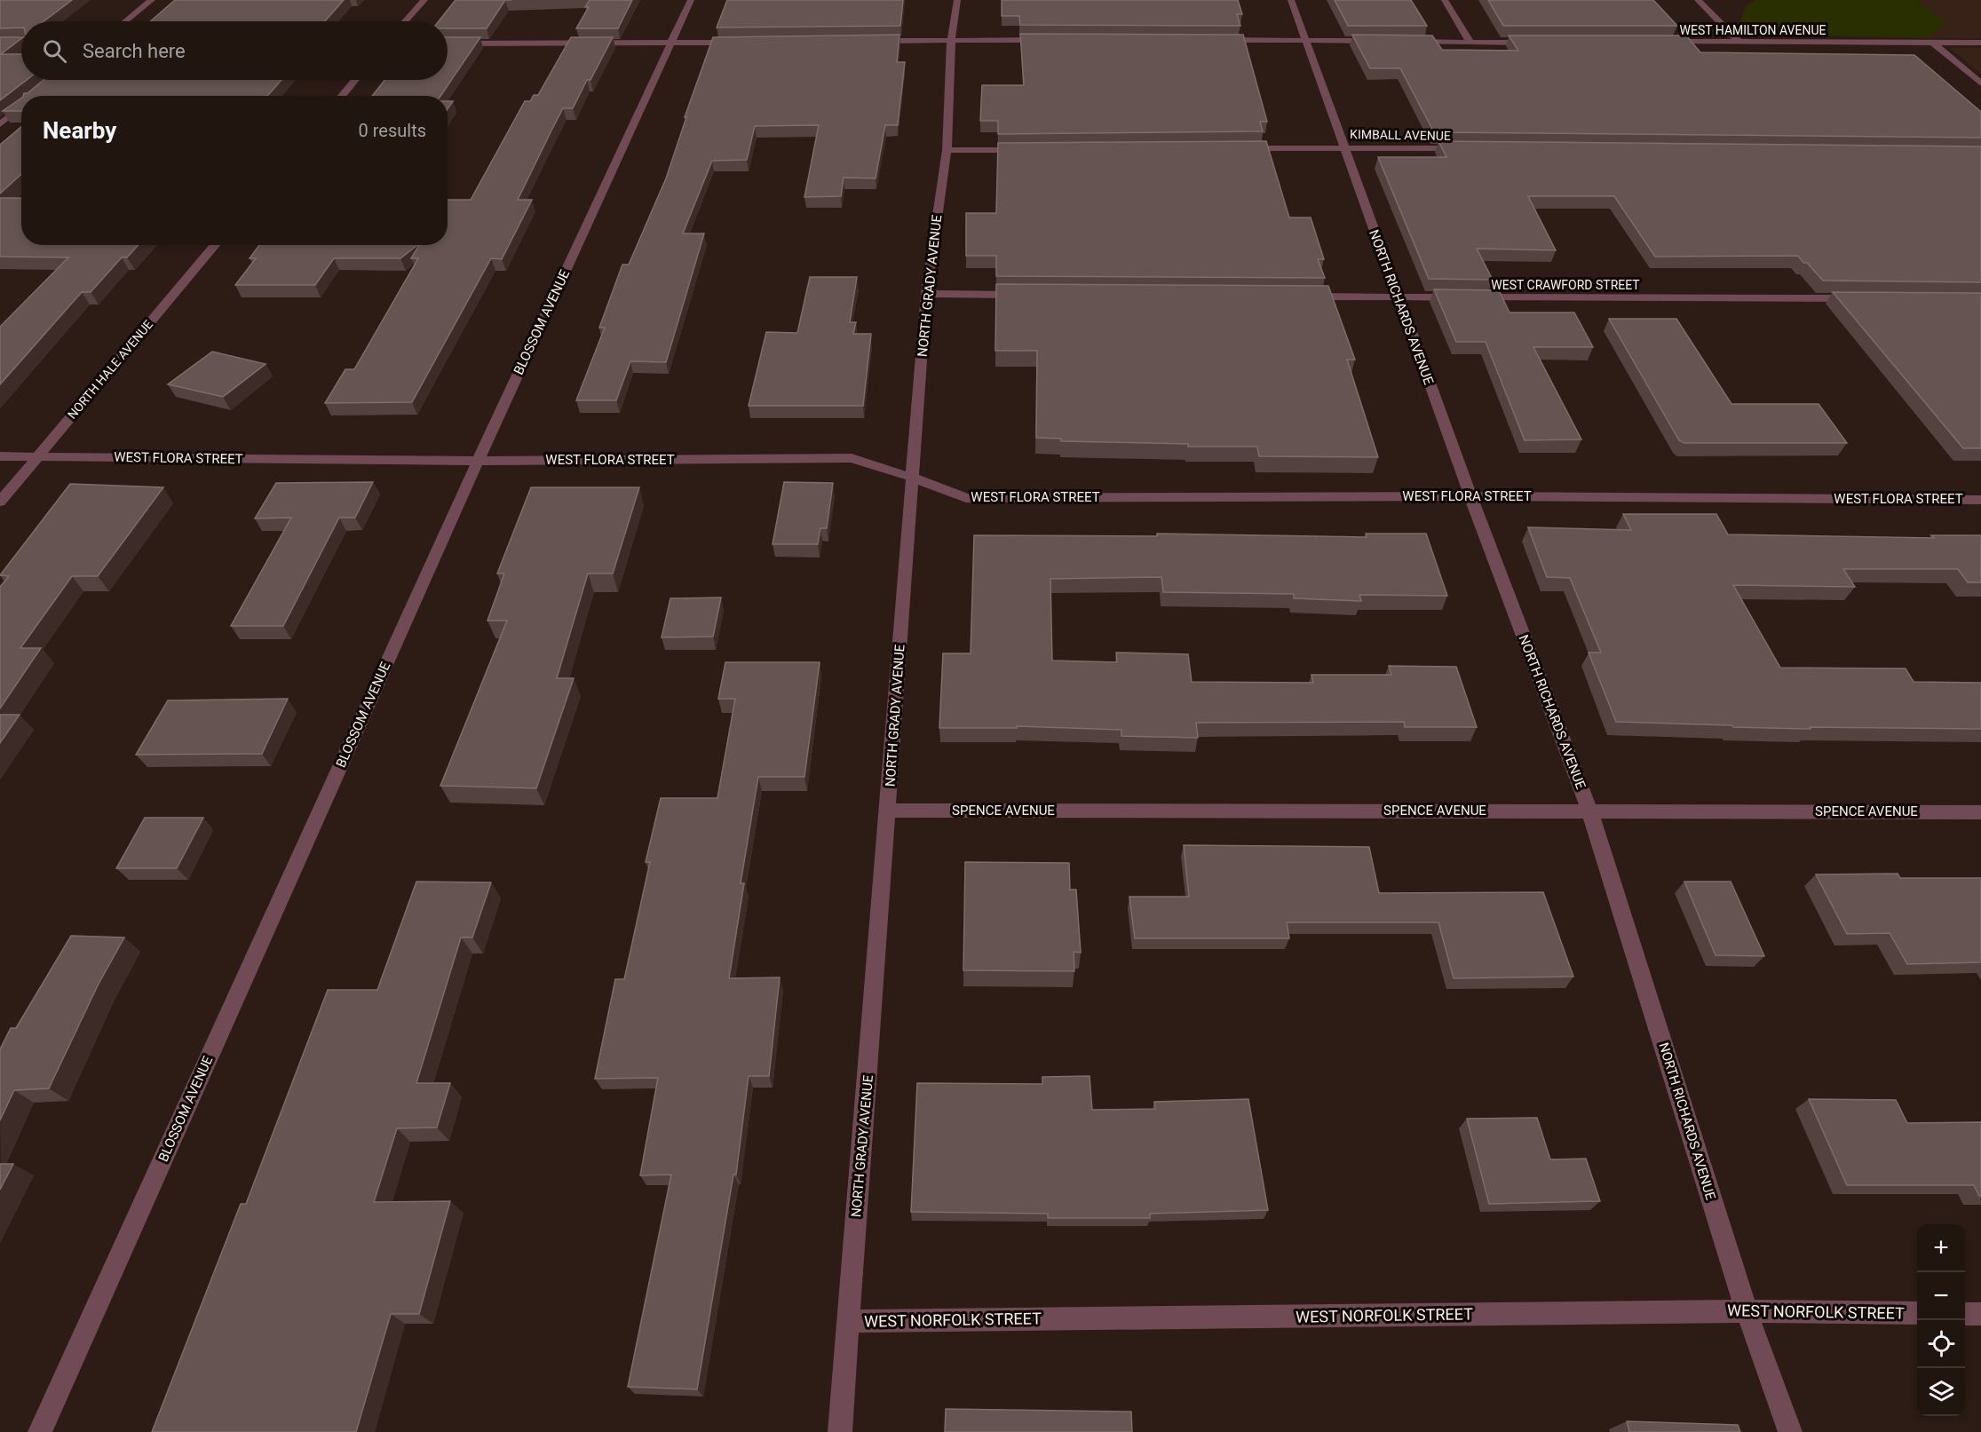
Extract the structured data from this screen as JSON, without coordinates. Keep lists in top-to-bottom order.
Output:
{
  "streets": {
    "street": [
      "WEST HAMILTON AVENUE",
      "KIMBALL AVENUE",
      "WEST CRAWFORD STREET",
      "NORTH GRADY AVENUE",
      "NORTH RICHARDS AVENUE",
      "BLOSSOM AVENUE",
      "NORTH HALE AVENUE",
      "WEST FLORA STREET",
      "SPENCE AVENUE",
      "WEST NORFOLK STREET"
    ]
  },
  "crossings": [
    ["KIMBALL AVENUE", "NORTH RICHARDS AVENUE"],
    ["WEST CRAWFORD STREET", "NORTH RICHARDS AVENUE"],
    ["NORTH GRADY AVENUE", "WEST FLORA STREET"],
    ["NORTH GRADY AVENUE", "SPENCE AVENUE"],
    ["NORTH GRADY AVENUE", "WEST NORFOLK STREET"],
    ["NORTH RICHARDS AVENUE", "WEST FLORA STREET"],
    ["NORTH RICHARDS AVENUE", "SPENCE AVENUE"],
    ["NORTH RICHARDS AVENUE", "WEST NORFOLK STREET"],
    ["BLOSSOM AVENUE", "WEST FLORA STREET"],
    ["NORTH HALE AVENUE", "WEST FLORA STREET"]
  ],
  "page": {
    "search": "Search here",
    "heading": ["Nearby", "0 results"],
    "map_buttons": ["+", "−"]
  }
}
